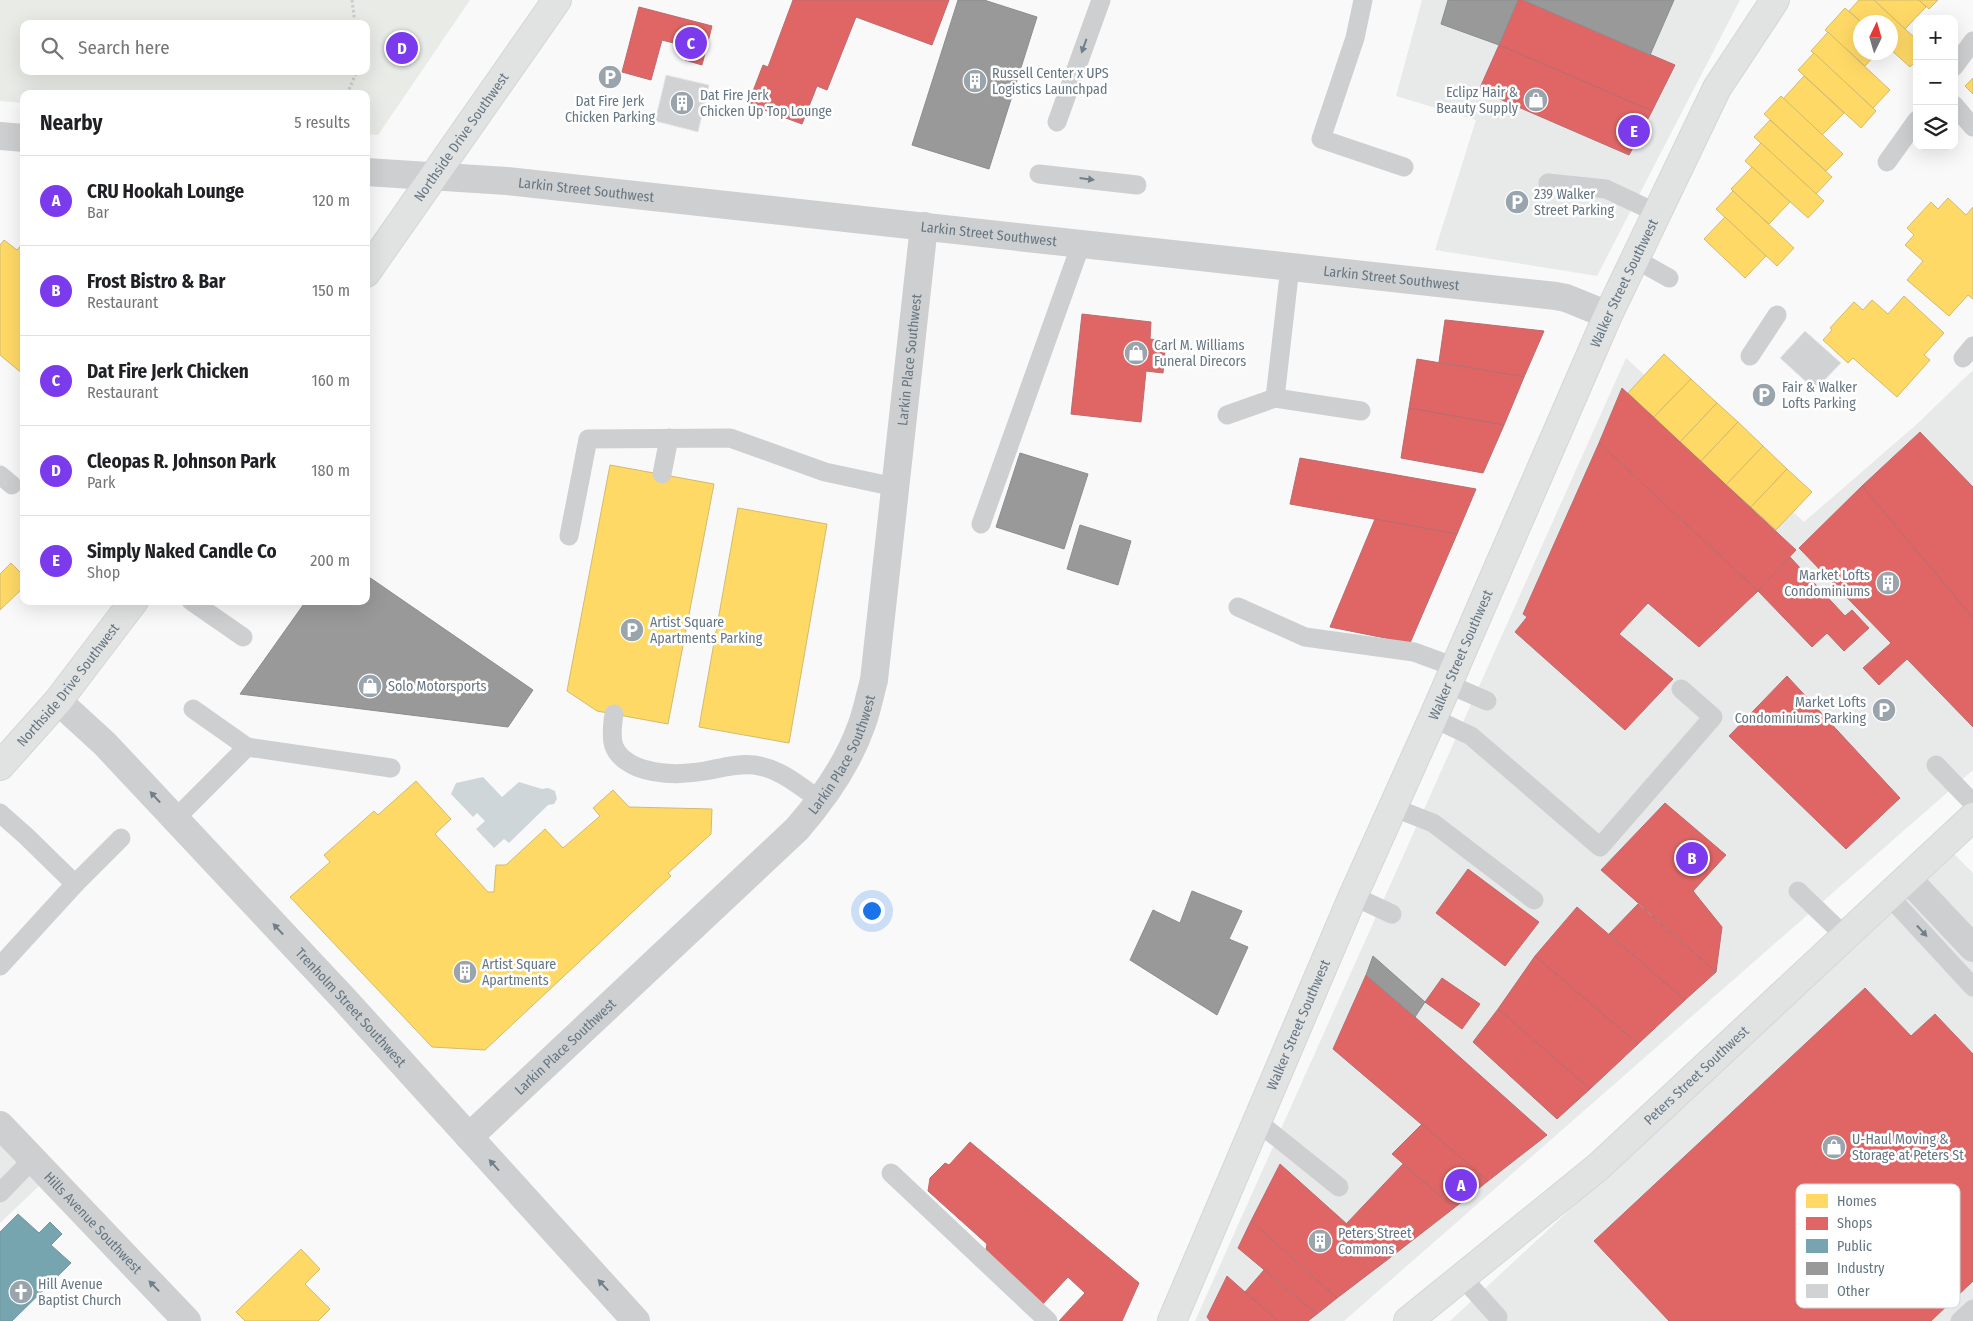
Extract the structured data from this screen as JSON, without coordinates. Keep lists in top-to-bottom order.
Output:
{
  "streets": {
    "street": [
      "Northside Drive Southwest",
      "Larkin Street Southwest",
      "Walker Street Southwest",
      "Larkin Place Southwest",
      "Trenholm Street Southwest",
      "Peters Street Southwest",
      "Hills Avenue Southwest"
    ]
  },
  "crossings": [
    ["Northside Drive Southwest", "Larkin Street Southwest"],
    ["Northside Drive Southwest", "Trenholm Street Southwest"],
    ["Larkin Street Southwest", "Walker Street Southwest"],
    ["Larkin Street Southwest", "Larkin Place Southwest"],
    ["Larkin Place Southwest", "Trenholm Street Southwest"]
  ],
  "one_way": ["Trenholm Street Southwest", "Hills Avenue Southwest"],
  "places": {
    "parking": [
      "Dat Fire Jerk Chicken Parking",
      "239 Walker Street Parking",
      "Fair & Walker Lofts Parking",
      "Artist Square Apartments Parking",
      "Market Lofts Condominiums Parking"
    ],
    "building": [
      "Russell Center x UPS Logistics Launchpad",
      "Dat Fire Jerk Chicken Up Top Lounge",
      "Market Lofts Condominiums",
      "Artist Square Apartments",
      "Peters Street Commons"
    ],
    "shop": [
      "Eclipz Hair & Beauty Supply",
      "Carl M. Williams Funeral Direcors",
      "Solo Motorsports",
      "U-Haul Moving & Storage at Peters St"
    ],
    "church": ["Hill Avenue Baptist Church"]
  },
  "legend": [
    "Homes",
    "Shops",
    "Public",
    "Industry",
    "Other"
  ],
  "north": "top",
  "page": {
    "map_buttons": ["+", "−"],
    "search": "Search here",
    "pins": [
      "C",
      "D",
      "E",
      "B",
      "A"
    ],
    "heading": ["Nearby", "5 results"],
    "list": [
      {
        "mark": "A",
        "name": "CRU Hookah Lounge",
        "note": "Bar",
        "value": "120 m"
      },
      {
        "mark": "B",
        "name": "Frost Bistro & Bar",
        "note": "Restaurant",
        "value": "150 m"
      },
      {
        "mark": "C",
        "name": "Dat Fire Jerk Chicken",
        "note": "Restaurant",
        "value": "160 m"
      },
      {
        "mark": "D",
        "name": "Cleopas R. Johnson Park",
        "note": "Park",
        "value": "180 m"
      },
      {
        "mark": "E",
        "name": "Simply Naked Candle Co",
        "note": "Shop",
        "value": "200 m"
      }
    ]
  }
}
